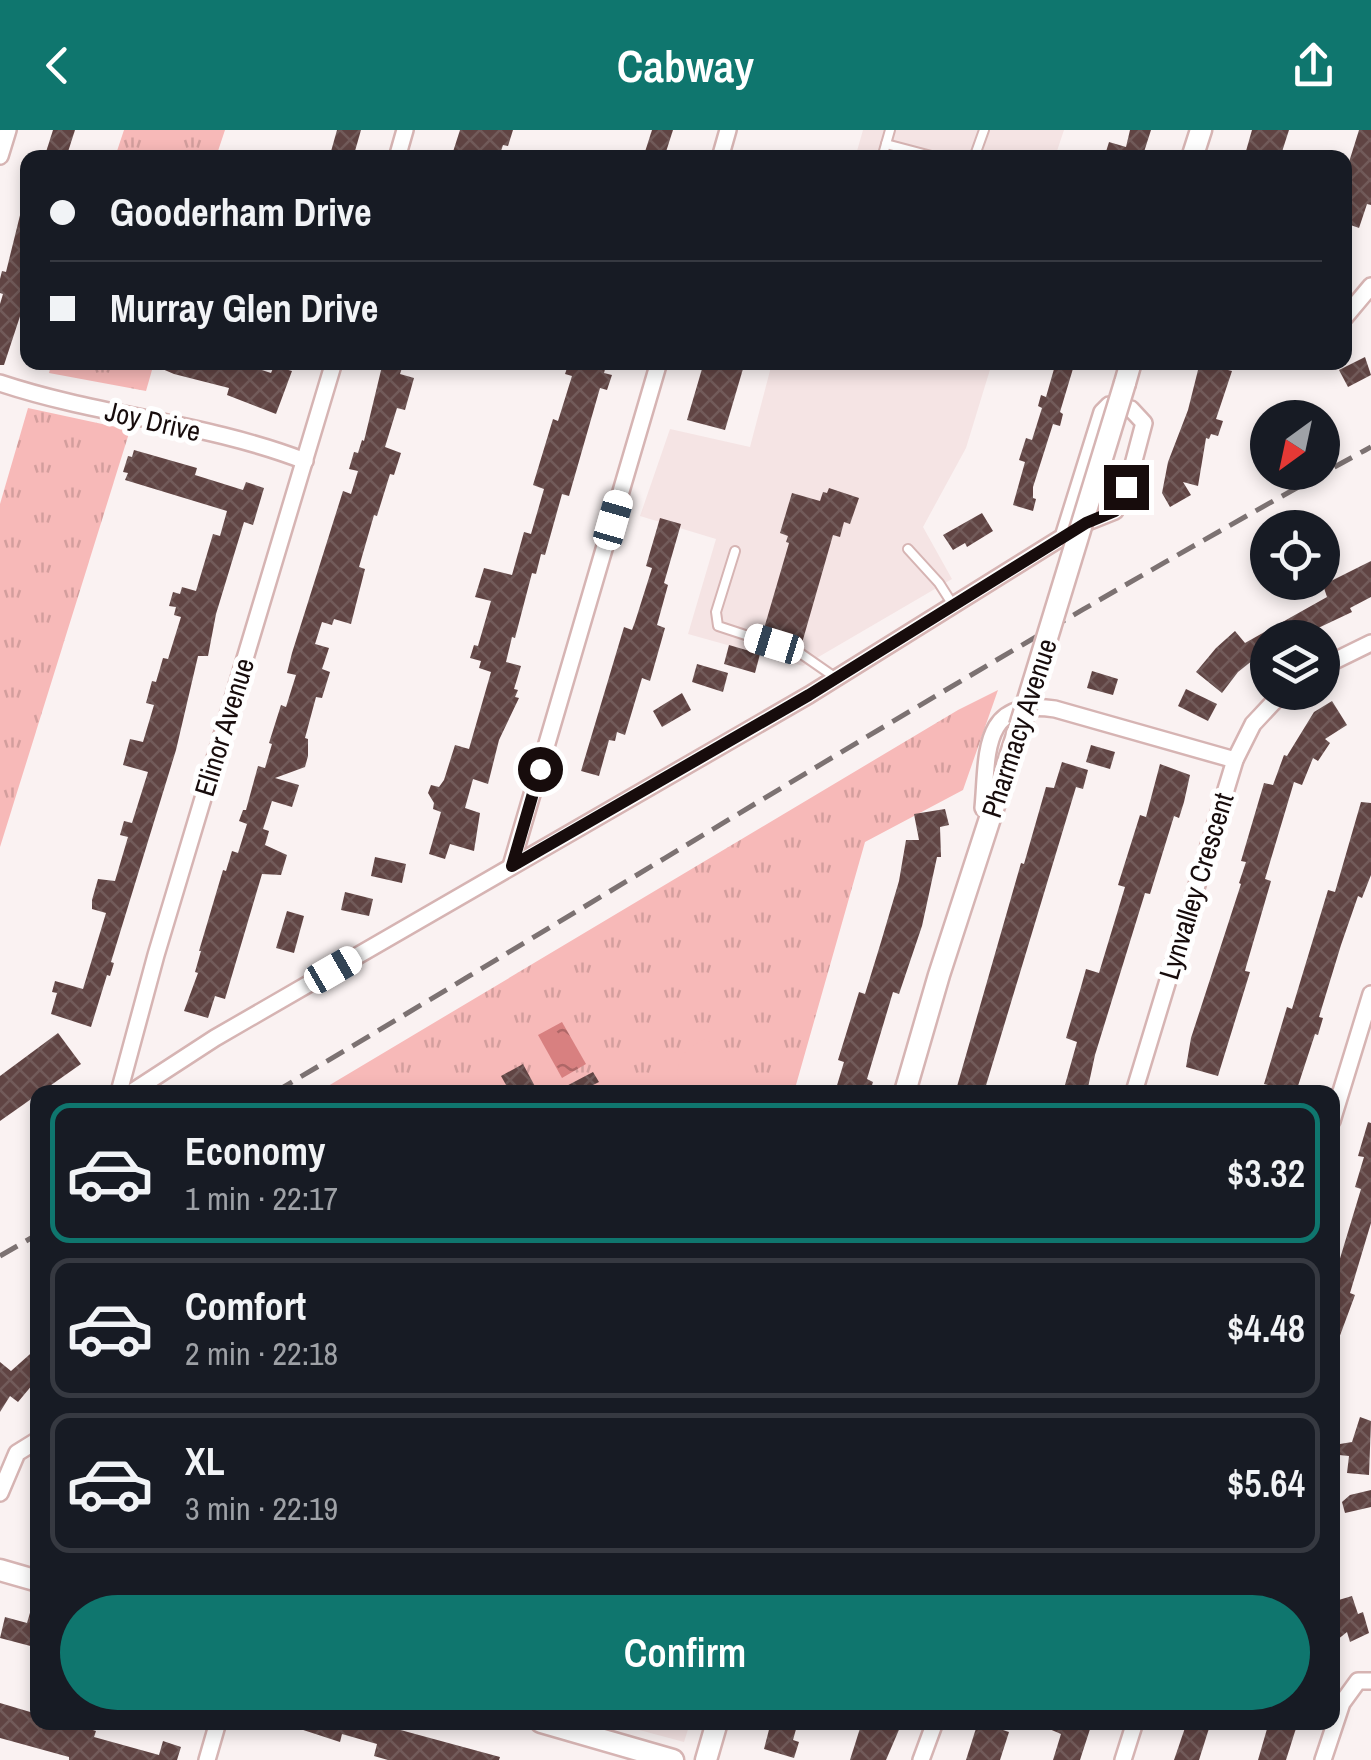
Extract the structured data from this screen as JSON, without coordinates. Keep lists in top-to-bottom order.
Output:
{
  "streets": {
    "street": [
      "Joy Drive",
      "Elinor Avenue",
      "Pharmacy Avenue",
      "Lynvalley Crescent"
    ]
  },
  "crossings": [
    ["Joy Drive", "Elinor Avenue"]
  ],
  "north": "bottom left",
  "page": {
    "header": "Cabway",
    "banner": ["Gooderham Drive", "Murray Glen Drive"],
    "list": [
      {
        "name": "Economy",
        "note": "1 min · 22:17",
        "value": "$3.32"
      },
      {
        "name": "Comfort",
        "note": "2 min · 22:18",
        "value": "$4.48"
      },
      {
        "name": "XL",
        "note": "3 min · 22:19",
        "value": "$5.64"
      }
    ],
    "buttons": "Confirm"
  }
}
